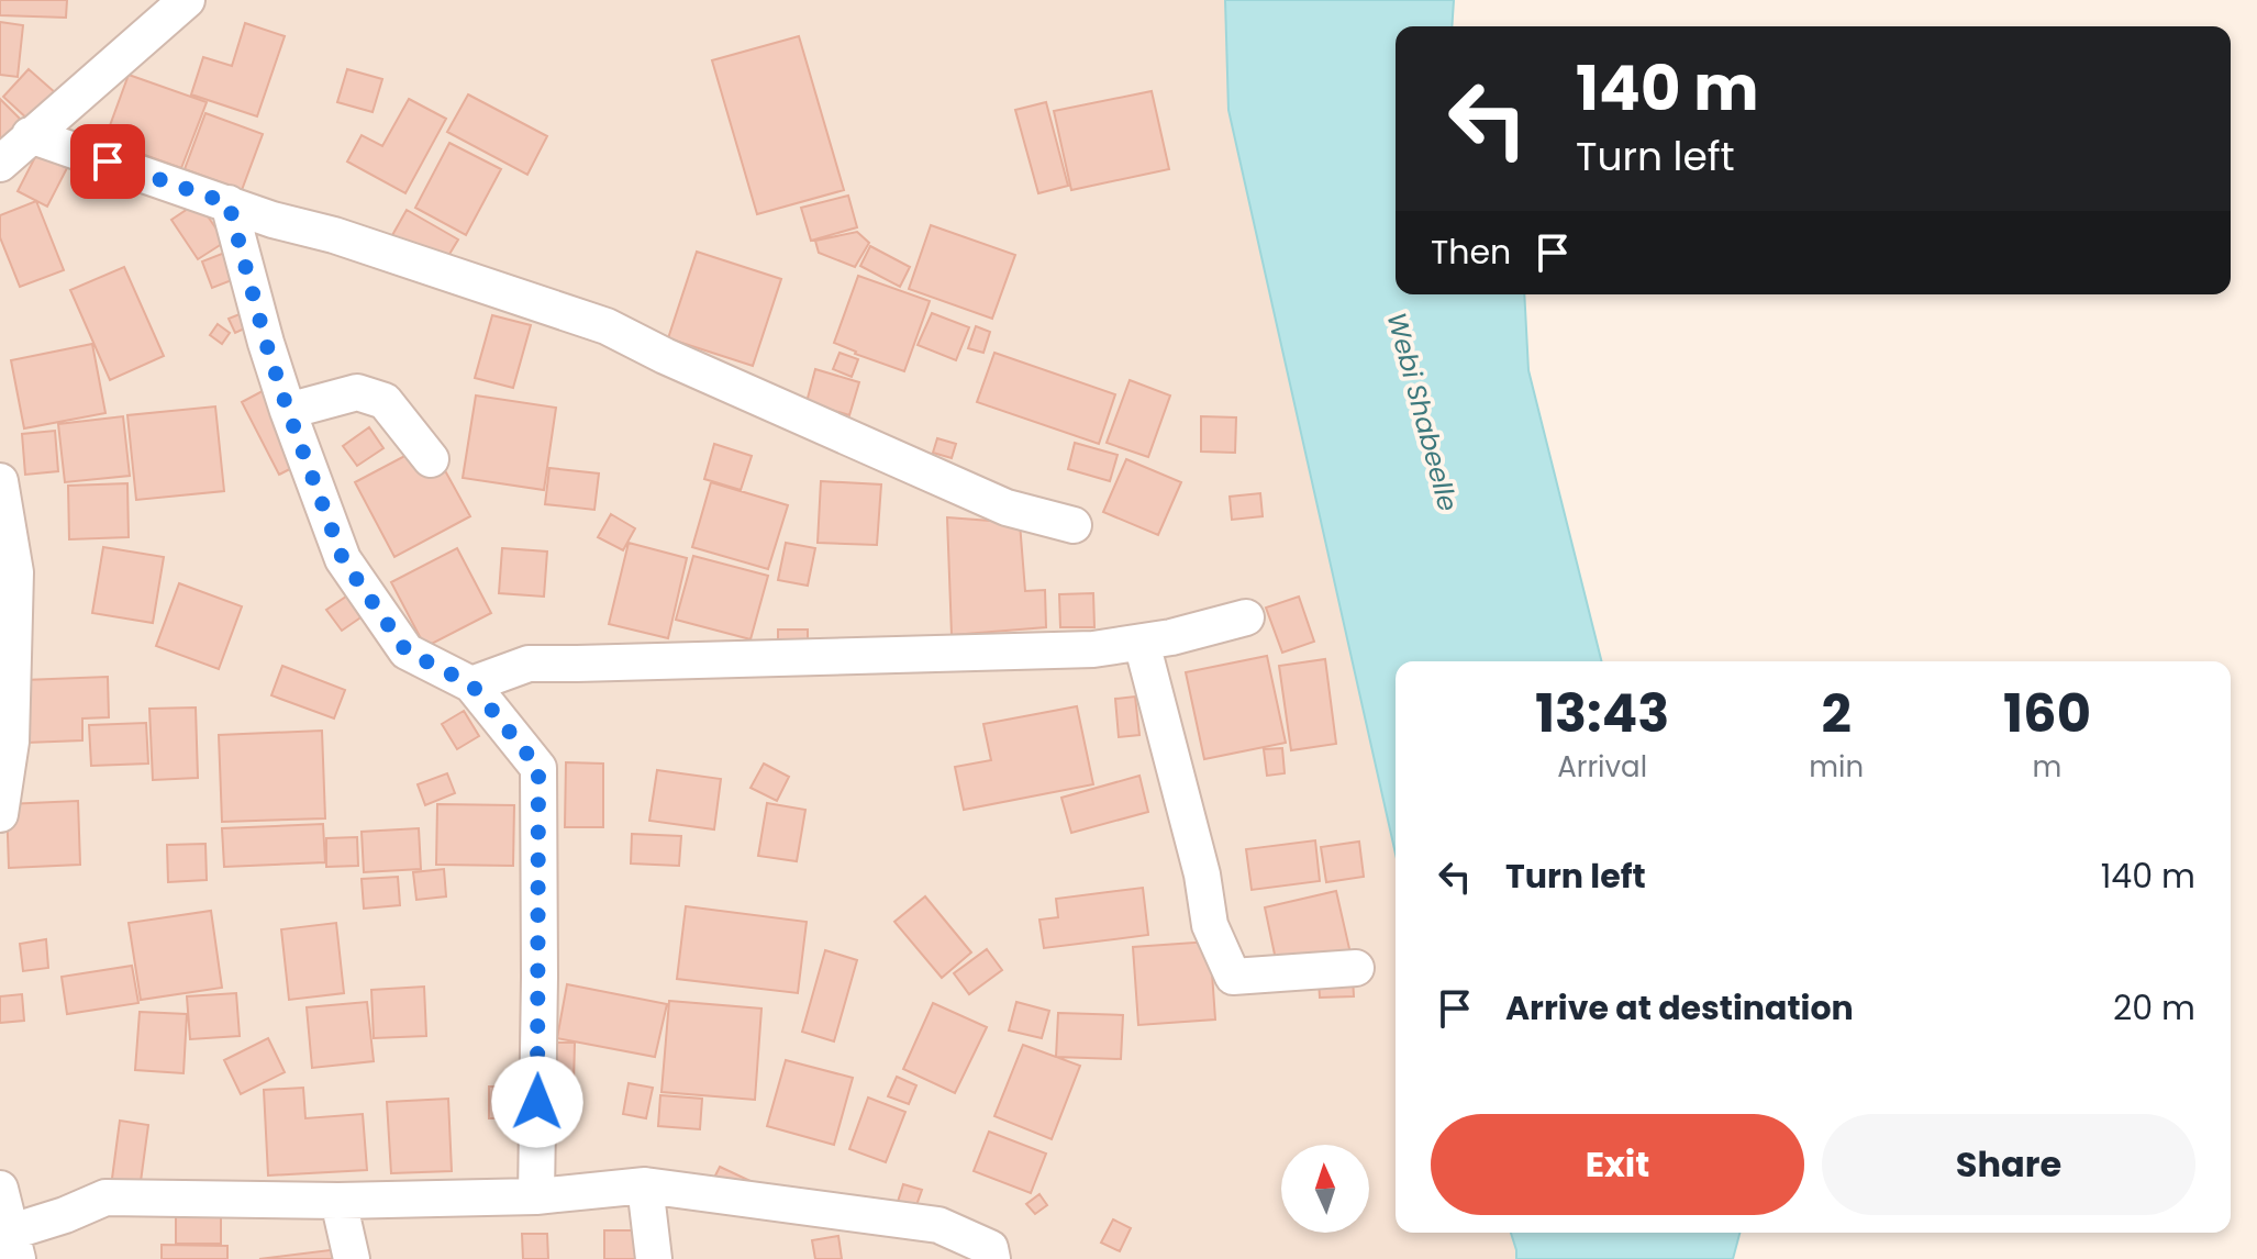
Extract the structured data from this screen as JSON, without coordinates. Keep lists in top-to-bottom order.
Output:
{
  "water": ["Webi Shabeelle"],
  "north": "top",
  "page": {
    "turn": ["140 m", "Turn left"],
    "then": "Then",
    "eta": [
      "13:43",
      "Arrival",
      "2",
      "min",
      "160",
      "m"
    ],
    "list": [
      {
        "name": "Turn left",
        "value": "140 m"
      },
      {
        "name": "Arrive at destination",
        "value": "20 m"
      }
    ],
    "buttons": ["Exit", "Share"]
  }
}
